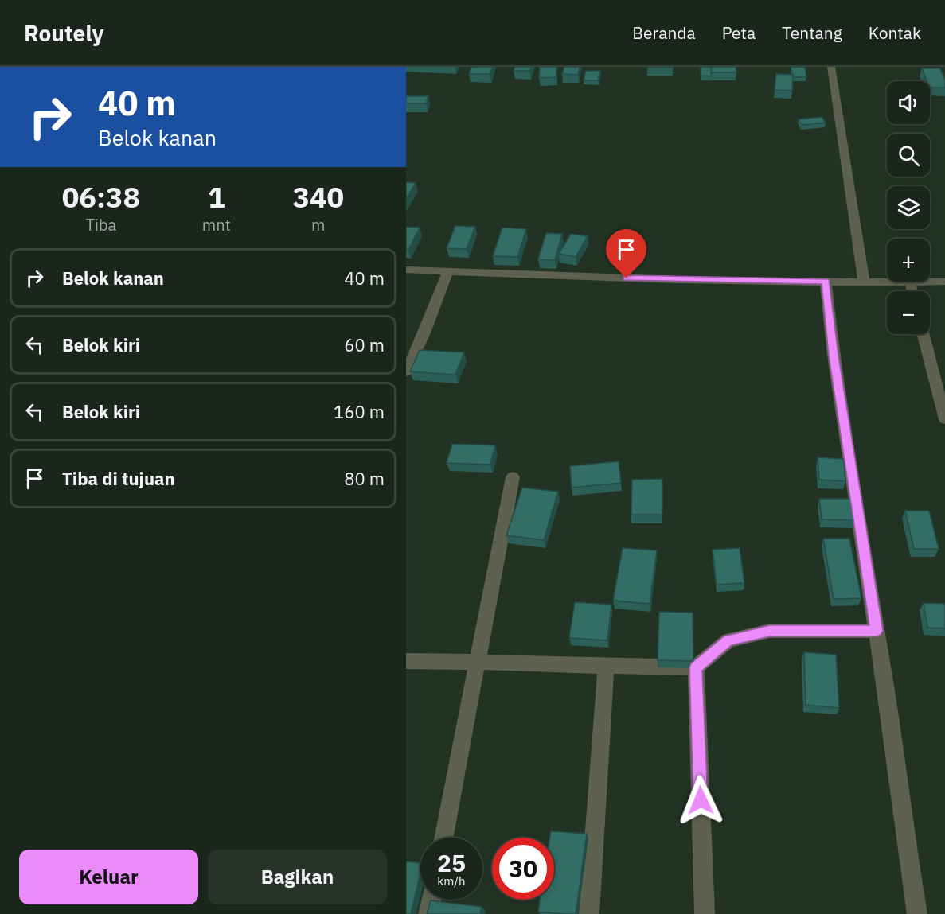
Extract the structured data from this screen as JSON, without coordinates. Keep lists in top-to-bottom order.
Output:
{
  "page": {
    "header": "Routely",
    "nav": [
      "Beranda",
      "Peta",
      "Tentang",
      "Kontak"
    ],
    "turn": ["40 m", "Belok kanan"],
    "map_buttons": ["+", "−"],
    "eta": [
      "06:38",
      "Tiba",
      "1",
      "mnt",
      "340",
      "m"
    ],
    "list": [
      {
        "name": "Belok kanan",
        "value": "40 m"
      },
      {
        "name": "Belok kiri",
        "value": "60 m"
      },
      {
        "name": "Belok kiri",
        "value": "160 m"
      },
      {
        "name": "Tiba di tujuan",
        "value": "80 m"
      }
    ],
    "speed": "25 km/h",
    "limit": "30",
    "buttons": ["Keluar", "Bagikan"]
  }
}
